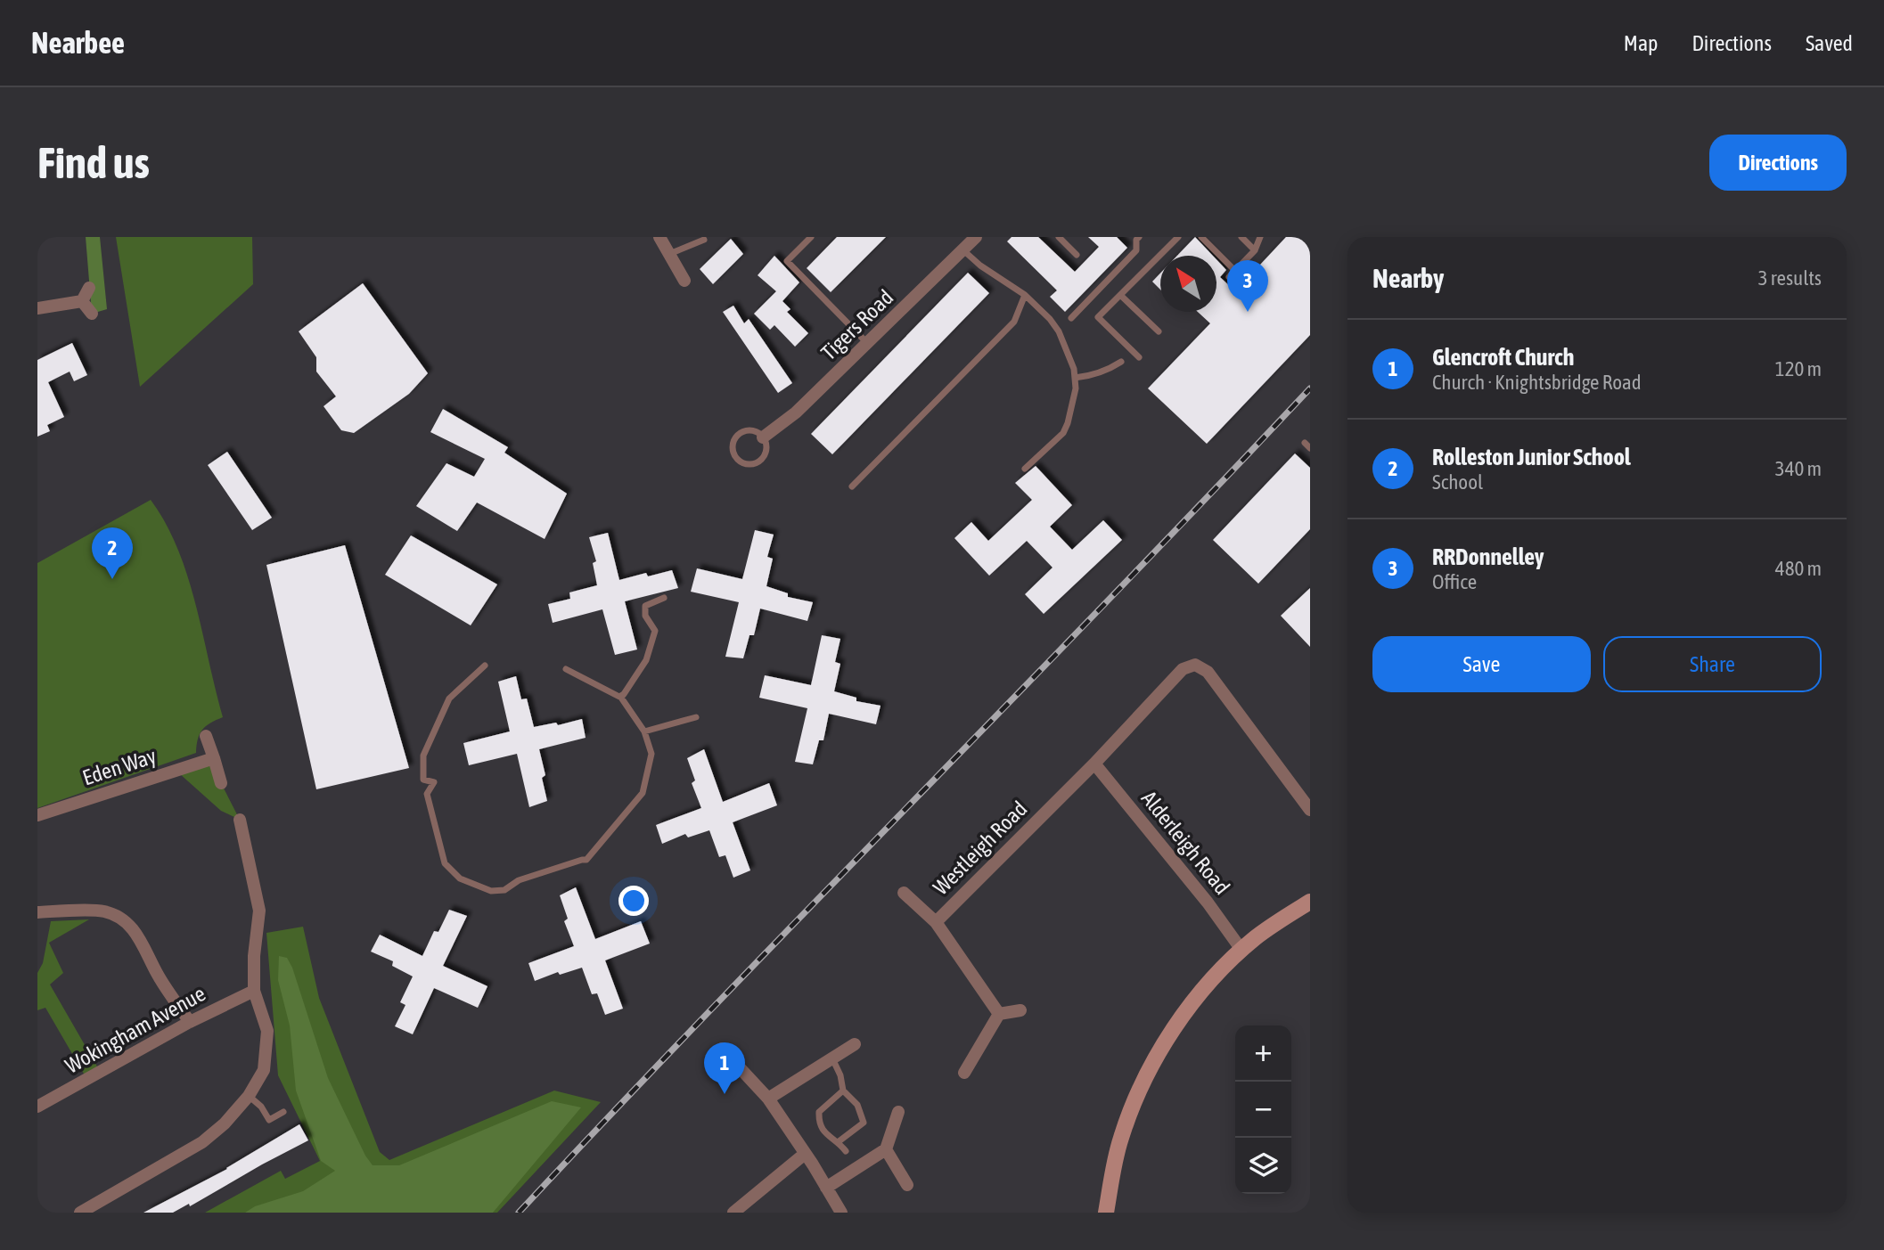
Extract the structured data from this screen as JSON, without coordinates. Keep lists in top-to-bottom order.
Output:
{
  "streets": {
    "street": [
      "Tigers Road",
      "Eden Way",
      "Alderleigh Road",
      "Westleigh Road",
      "Wokingham Avenue"
    ]
  },
  "crossings": [
    ["Alderleigh Road", "Westleigh Road"]
  ],
  "north": "top left",
  "page": {
    "header": "Nearbee",
    "nav": ["Map", "Directions", "Saved"],
    "buttons": [
      "Directions",
      ["Save", "Share"]
    ],
    "title": "Find us",
    "heading": ["Nearby", "3 results"],
    "pins": ["3", "2", "1"],
    "list": [
      {
        "mark": "1",
        "name": "Glencroft Church",
        "note": "Church · Knightsbridge Road",
        "value": "120 m"
      },
      {
        "mark": "2",
        "name": "Rolleston Junior School",
        "note": "School",
        "value": "340 m"
      },
      {
        "mark": "3",
        "name": "RRDonnelley",
        "note": "Office",
        "value": "480 m"
      }
    ],
    "map_buttons": ["+", "−"]
  }
}
